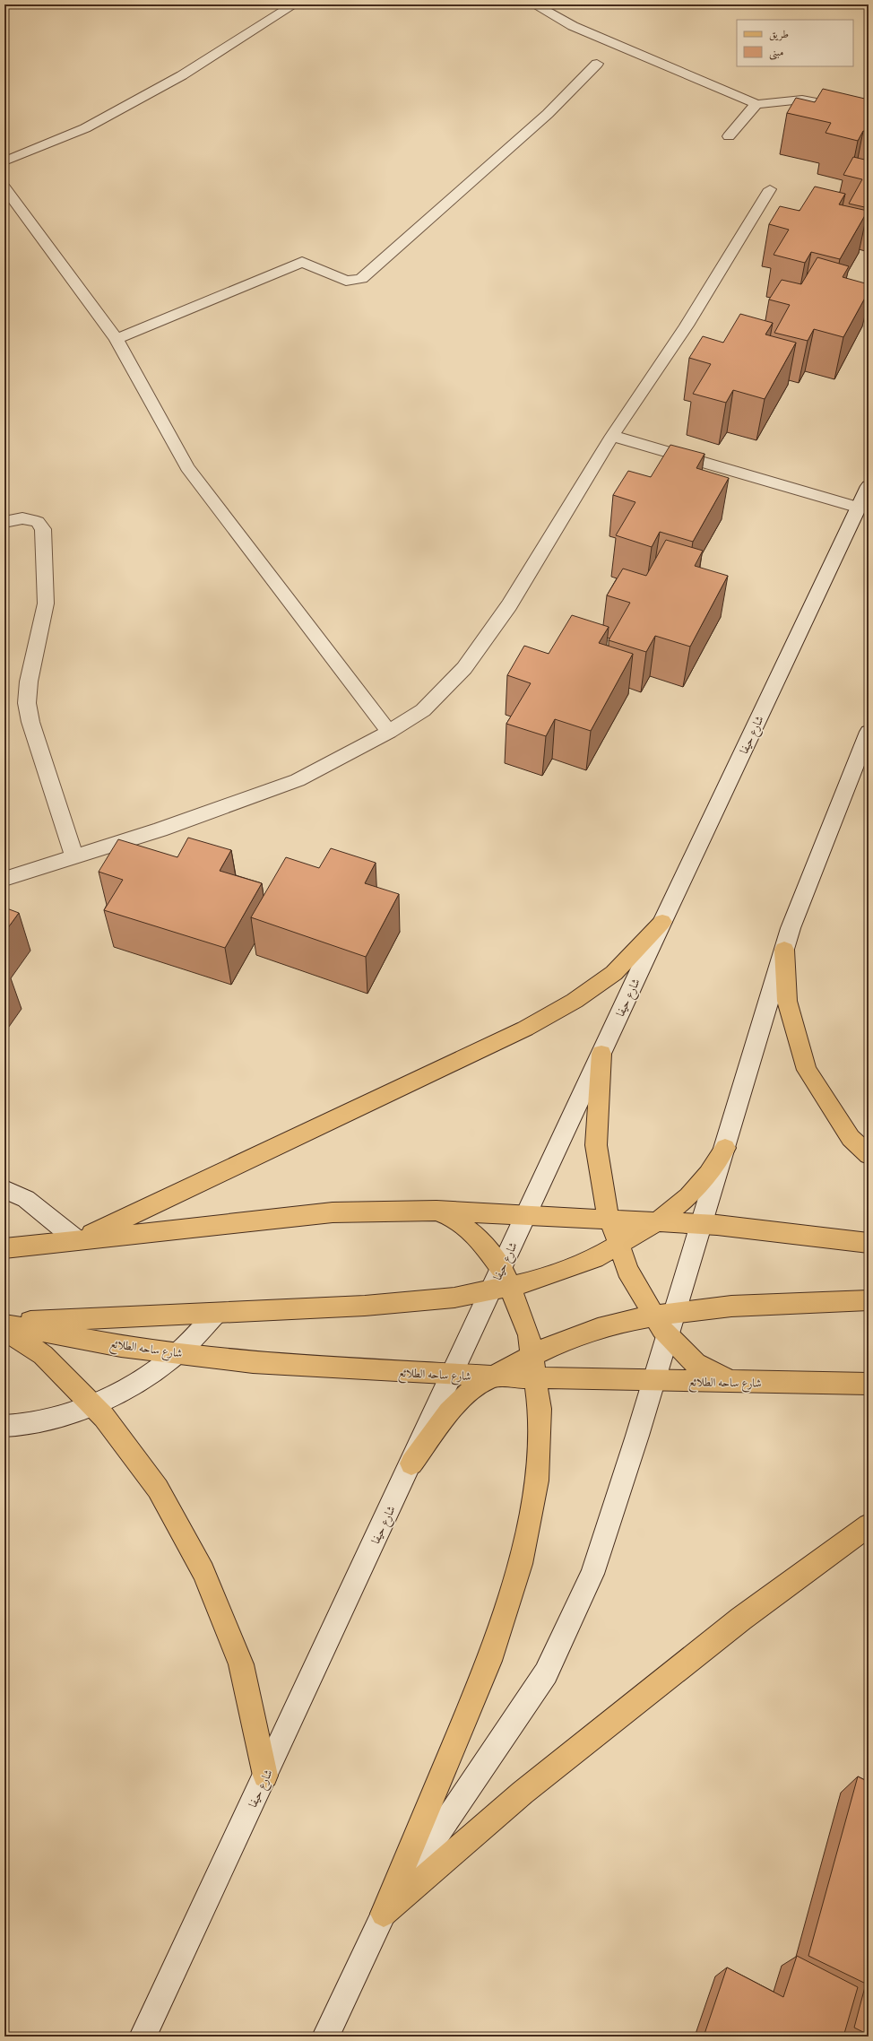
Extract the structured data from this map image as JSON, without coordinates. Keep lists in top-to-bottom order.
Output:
{
  "streets": {
    "main road": ["شارع ساحه الطلائع"],
    "street": ["شارع حيفا"]
  },
  "crossings": [
    ["شارع حيفا", "شارع ساحه الطلائع"]
  ],
  "legend": ["طريق", "مبنى"]
}
